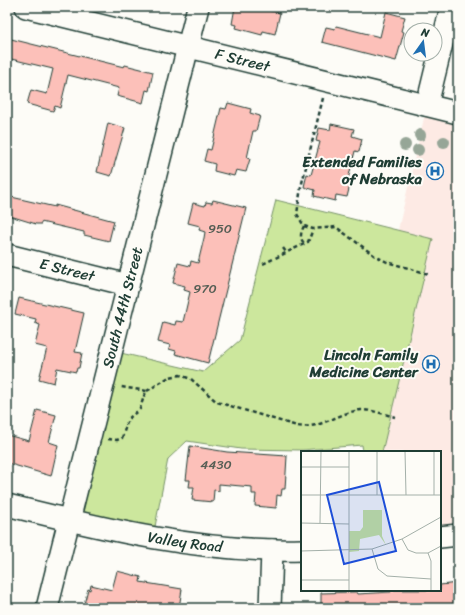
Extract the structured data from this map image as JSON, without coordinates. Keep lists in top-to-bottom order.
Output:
{
  "streets": {
    "street": [
      "F Street",
      "E Street",
      "South 44th Street",
      "Valley Road"
    ]
  },
  "crossings": [
    ["F Street", "South 44th Street"],
    ["E Street", "South 44th Street"],
    ["South 44th Street", "Valley Road"]
  ],
  "places": {
    "hospital": ["Extended Families of Nebraska", "Lincoln Family Medicine Center"]
  },
  "house_numbers": ["950", "970", "4430"],
  "north": "top"
}
